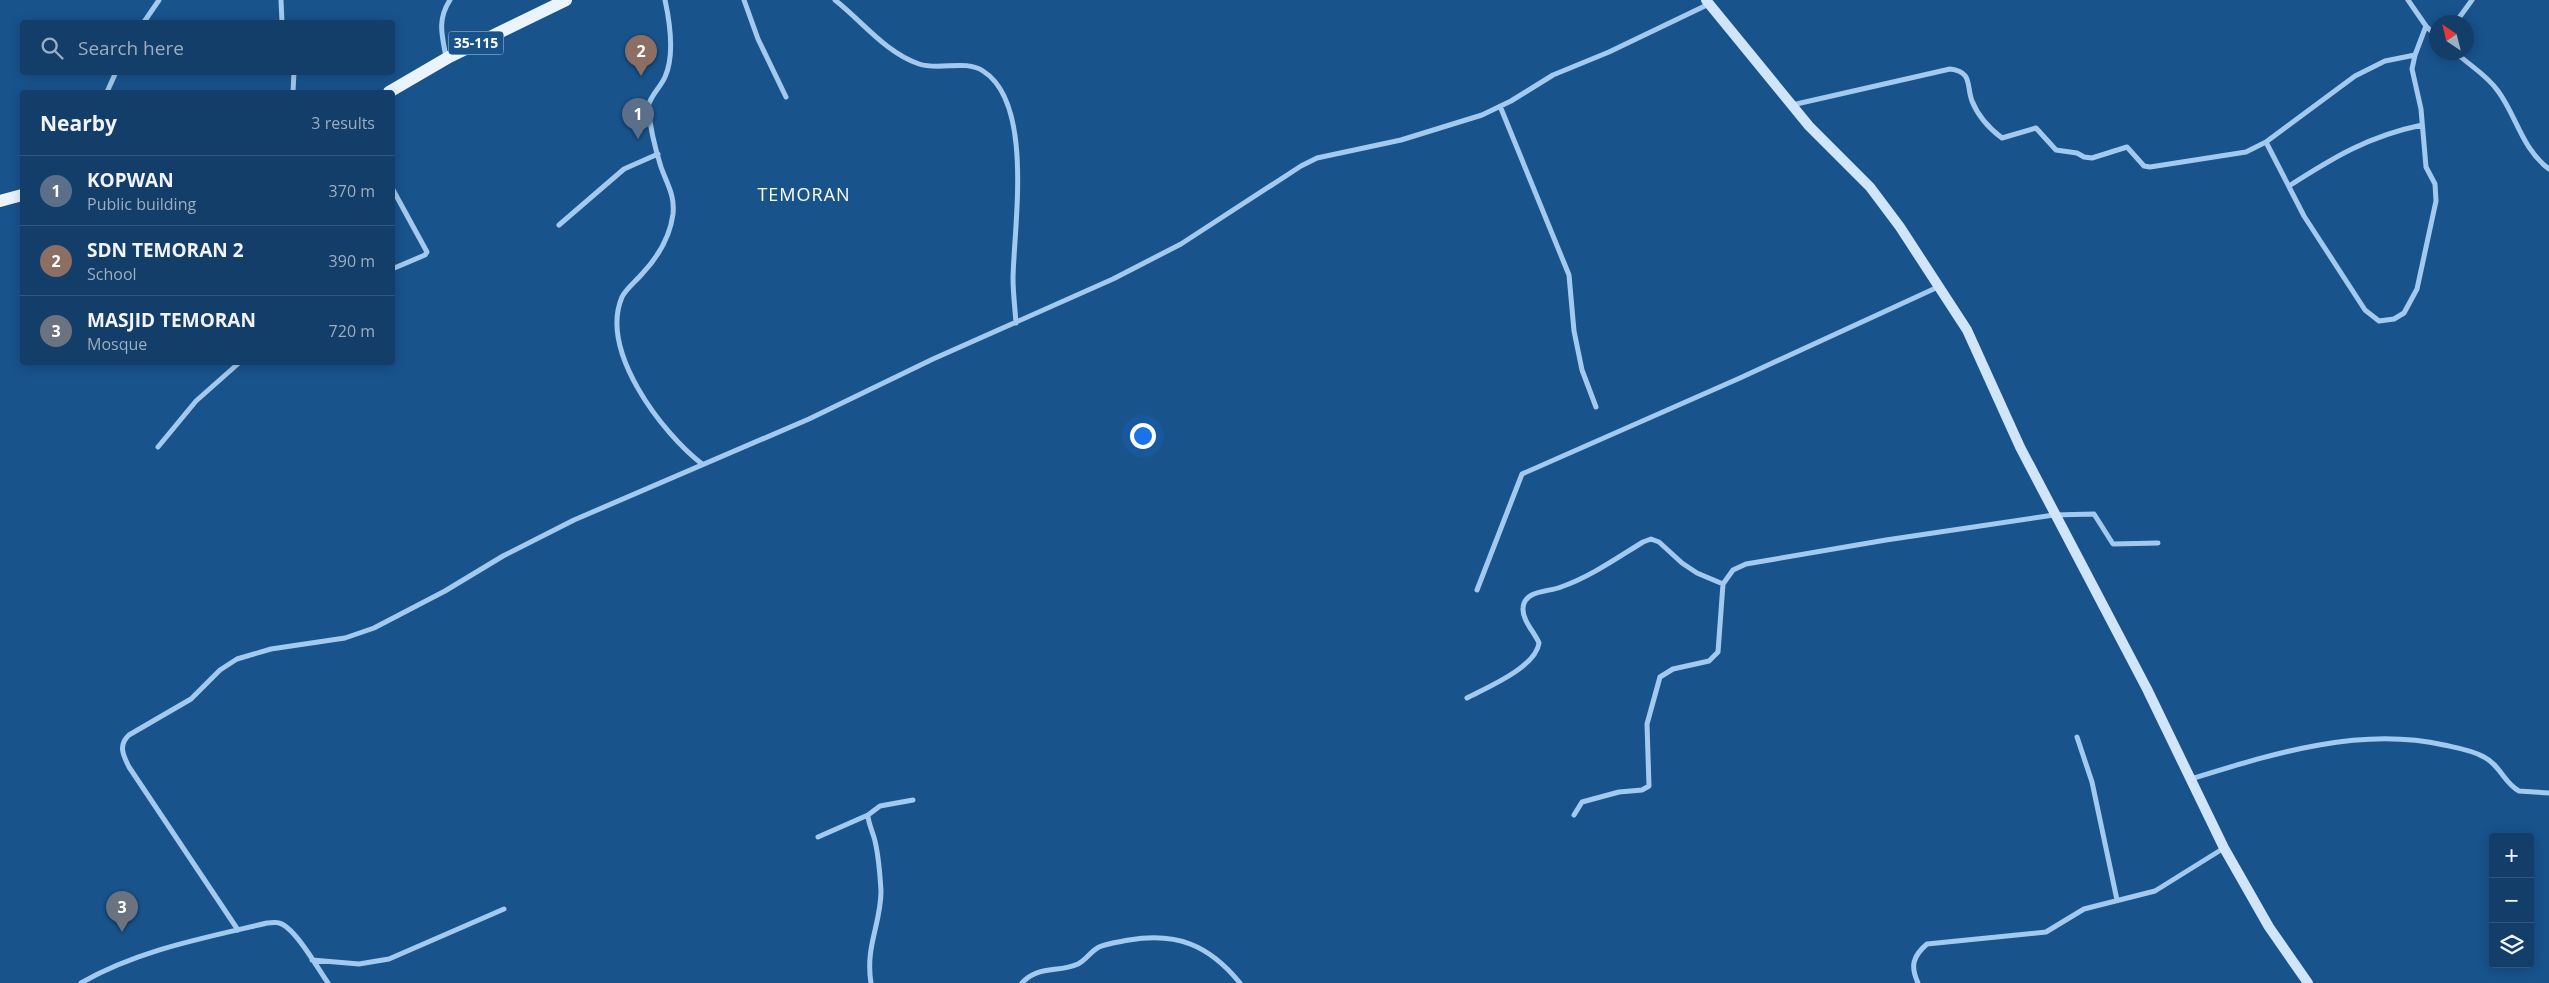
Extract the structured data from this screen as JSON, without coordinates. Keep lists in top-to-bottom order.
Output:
{
  "streets": {
    "main road": ["35-115"]
  },
  "districts": ["TEMORAN"],
  "north": "top left",
  "page": {
    "search": "Search here",
    "pins": ["2", "1", "3"],
    "heading": ["Nearby", "3 results"],
    "list": [
      {
        "mark": "1",
        "name": "KOPWAN",
        "note": "Public building",
        "value": "370 m"
      },
      {
        "mark": "2",
        "name": "SDN TEMORAN 2",
        "note": "School",
        "value": "390 m"
      },
      {
        "mark": "3",
        "name": "MASJID TEMORAN",
        "note": "Mosque",
        "value": "720 m"
      }
    ],
    "map_buttons": ["+", "−"]
  }
}
